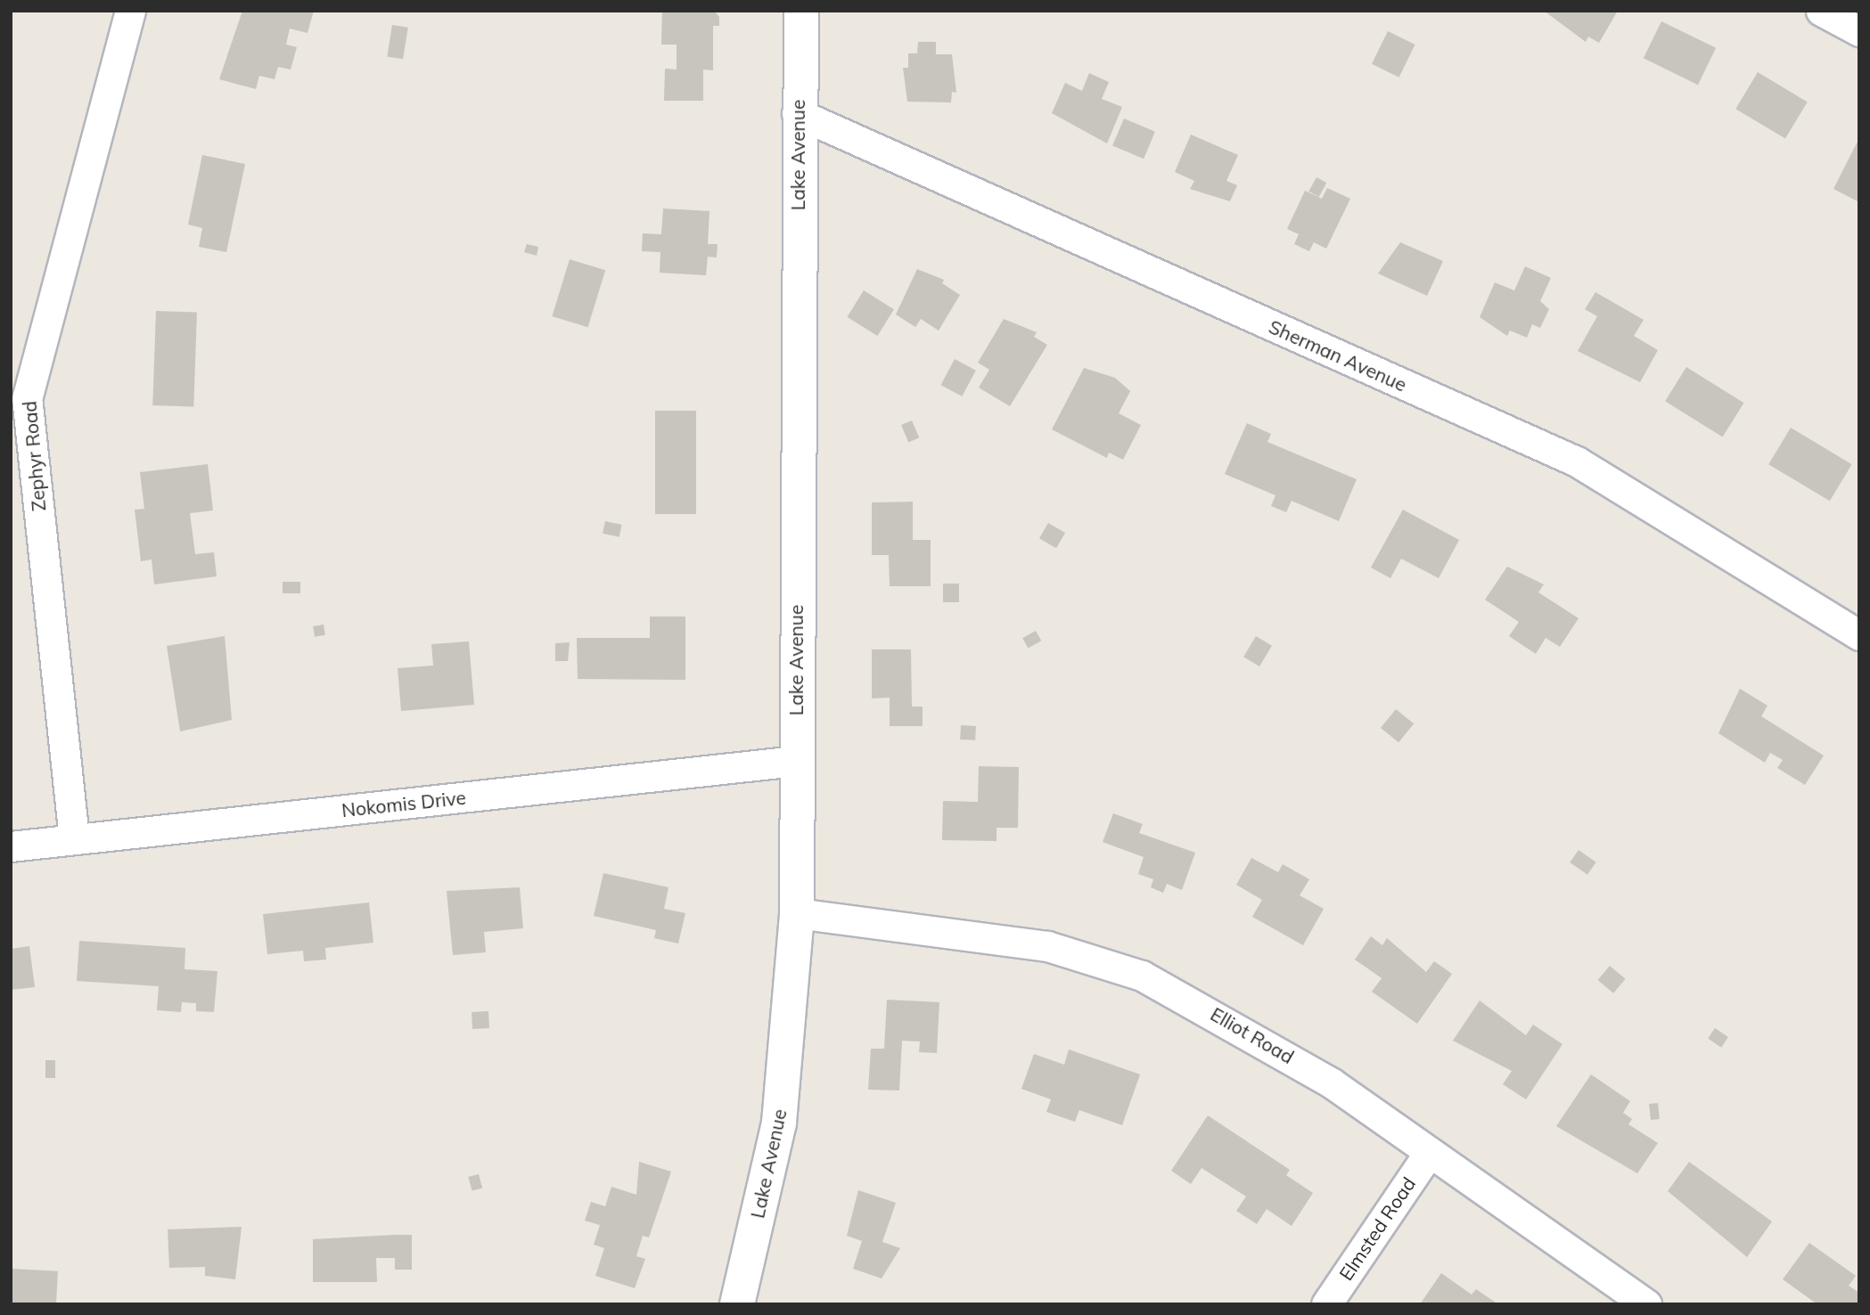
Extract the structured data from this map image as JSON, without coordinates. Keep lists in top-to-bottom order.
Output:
{
  "streets": {
    "street": [
      "Lake Avenue",
      "Sherman Avenue",
      "Zephyr Road",
      "Nokomis Drive",
      "Elliot Road",
      "Elmsted Road"
    ]
  },
  "crossings": [
    ["Lake Avenue", "Sherman Avenue"],
    ["Lake Avenue", "Nokomis Drive"],
    ["Lake Avenue", "Elliot Road"],
    ["Zephyr Road", "Nokomis Drive"],
    ["Elliot Road", "Elmsted Road"]
  ]
}
